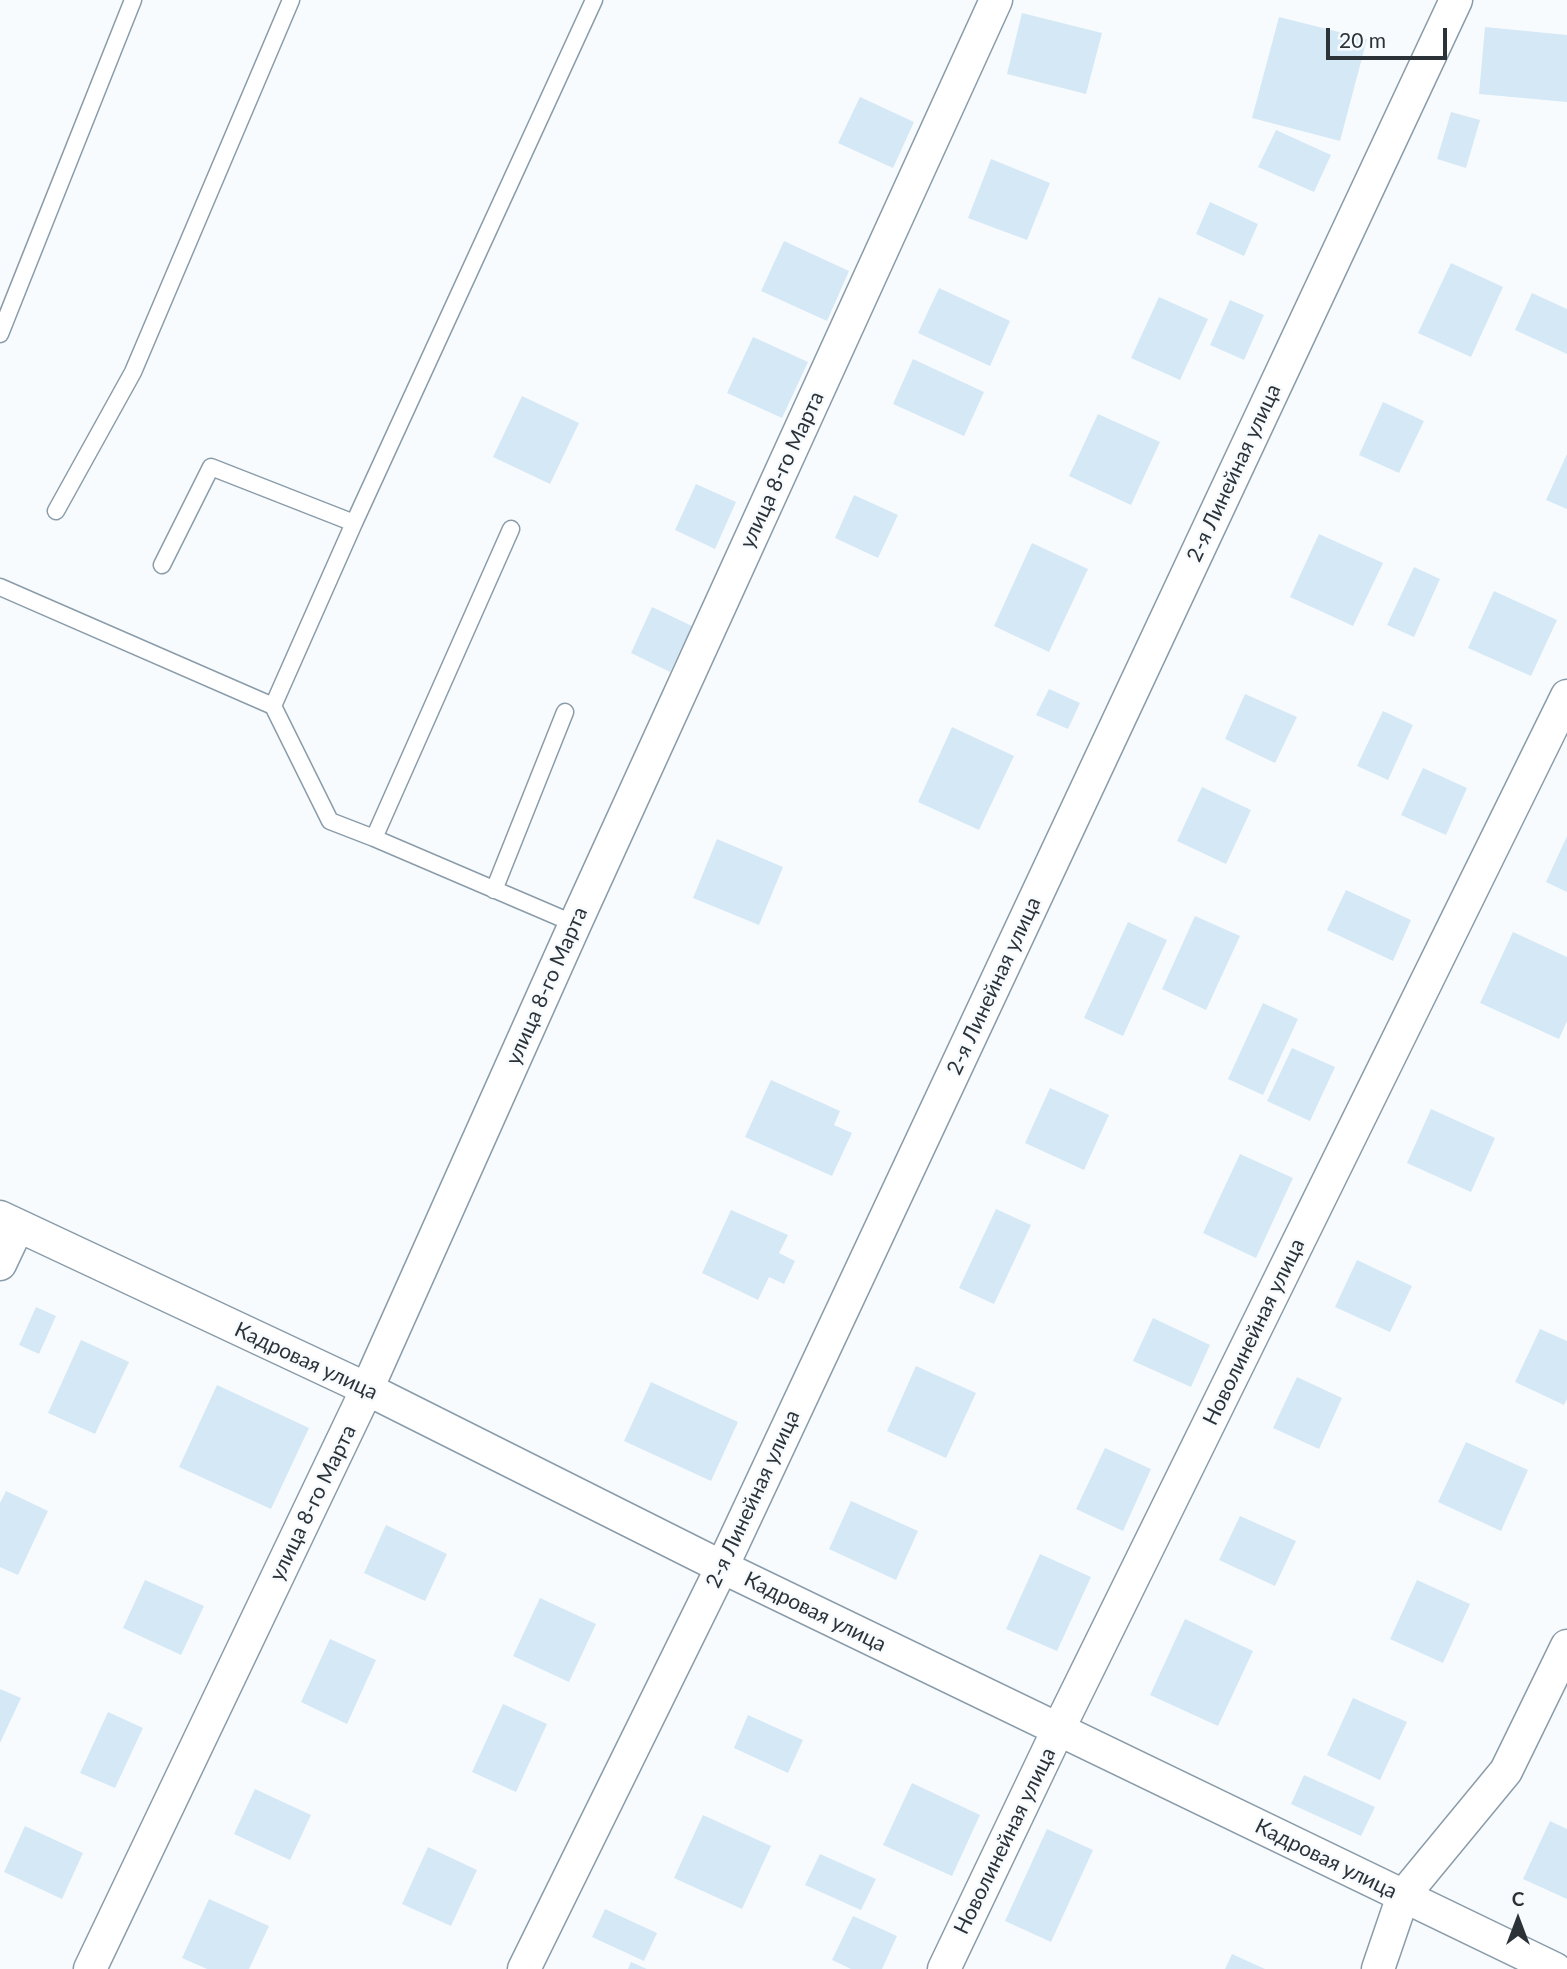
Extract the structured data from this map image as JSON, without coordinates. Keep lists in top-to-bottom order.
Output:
{
  "streets": {
    "street": [
      "улица 8-го Марта",
      "2-я Линейная улица",
      "Новолинейная улица",
      "Кадровая улица"
    ]
  },
  "crossings": [
    ["улица 8-го Марта", "Кадровая улица"],
    ["2-я Линейная улица", "Кадровая улица"],
    ["Новолинейная улица", "Кадровая улица"]
  ],
  "scale_bar": "20 m",
  "north": "top"
}
